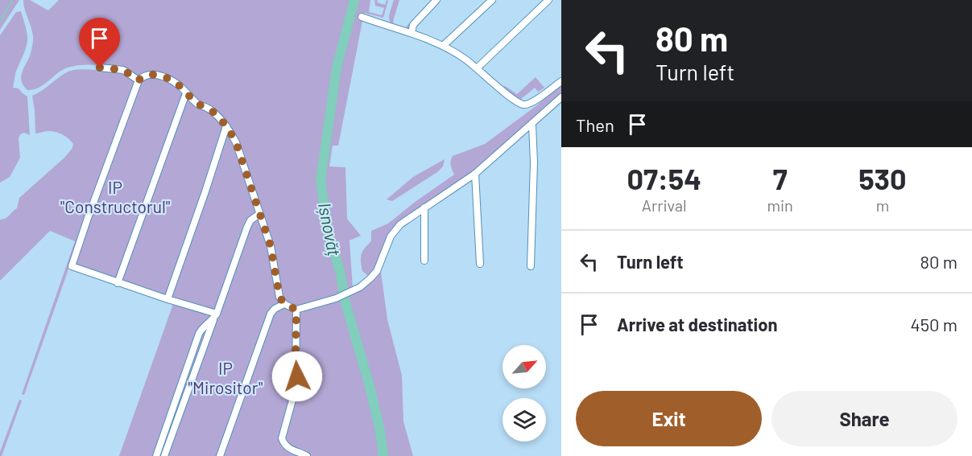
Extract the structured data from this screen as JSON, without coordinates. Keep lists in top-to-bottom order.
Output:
{
  "water": ["Ișnovăț"],
  "parks": ["IP \"Constructorul\"", "IP \"Mirositor\""],
  "north": "top right",
  "page": {
    "turn": ["80 m", "Turn left"],
    "then": "Then",
    "eta": [
      "07:54",
      "Arrival",
      "7",
      "min",
      "530",
      "m"
    ],
    "list": [
      {
        "name": "Turn left",
        "value": "80 m"
      },
      {
        "name": "Arrive at destination",
        "value": "450 m"
      }
    ],
    "buttons": ["Exit", "Share"]
  }
}
